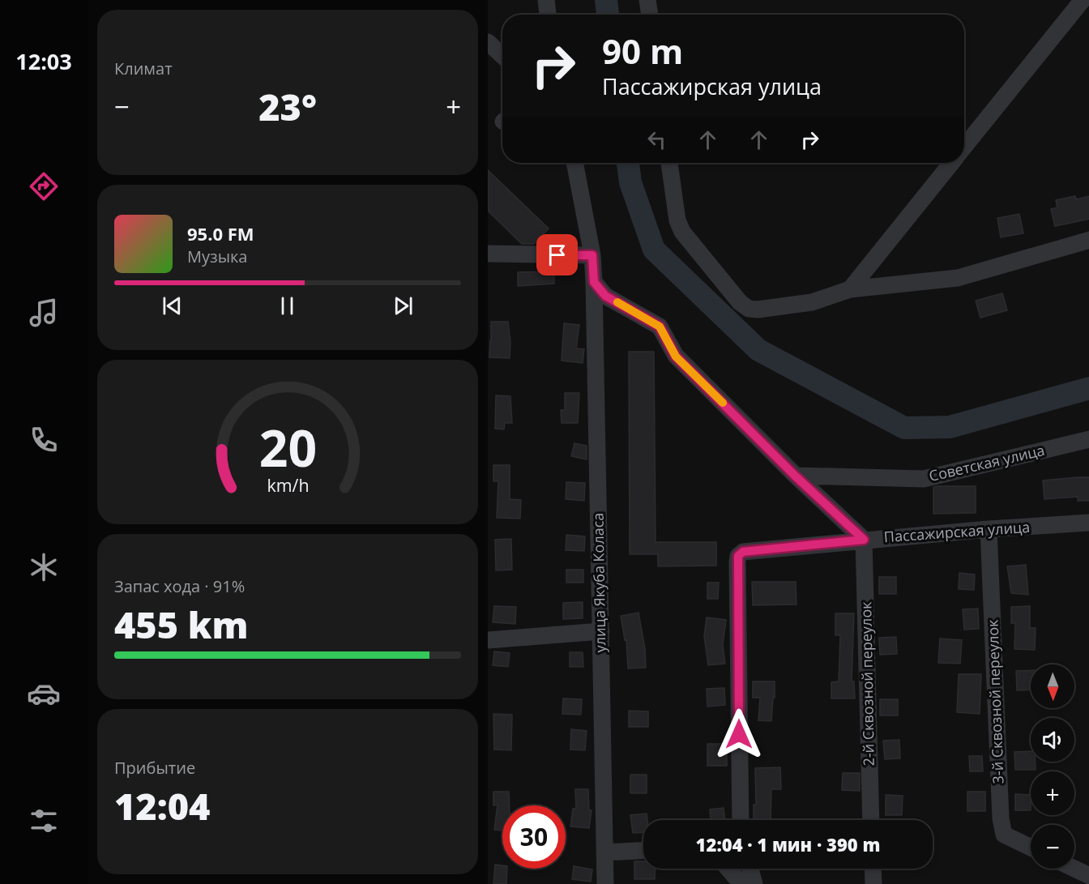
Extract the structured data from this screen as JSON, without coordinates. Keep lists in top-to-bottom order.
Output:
{
  "streets": {
    "street": [
      "Советская улица",
      "Пассажирская улица",
      "улица Якуба Коласа",
      "2-й Сквозной переулок",
      "3-й Сквозной переулок"
    ]
  },
  "crossings": [
    ["Пассажирская улица", "2-й Сквозной переулок"],
    ["Пассажирская улица", "3-й Сквозной переулок"]
  ],
  "north": "bottom",
  "page": {
    "tabs": "12:03",
    "tile": [
      "Климат",
      ["Запас хода · 91%", "455 km"],
      ["Прибытие", "12:04"]
    ],
    "turn": ["90 m", "Пассажирская улица"],
    "heat": ["−", "23°", "+"],
    "song": ["95.0 FM", "Музыка"],
    "map_buttons": ["+", "−"],
    "limit": "30",
    "trip": "12:04 · 1 мин · 390 m",
    "gauge": ["20", "km/h"]
  }
}
